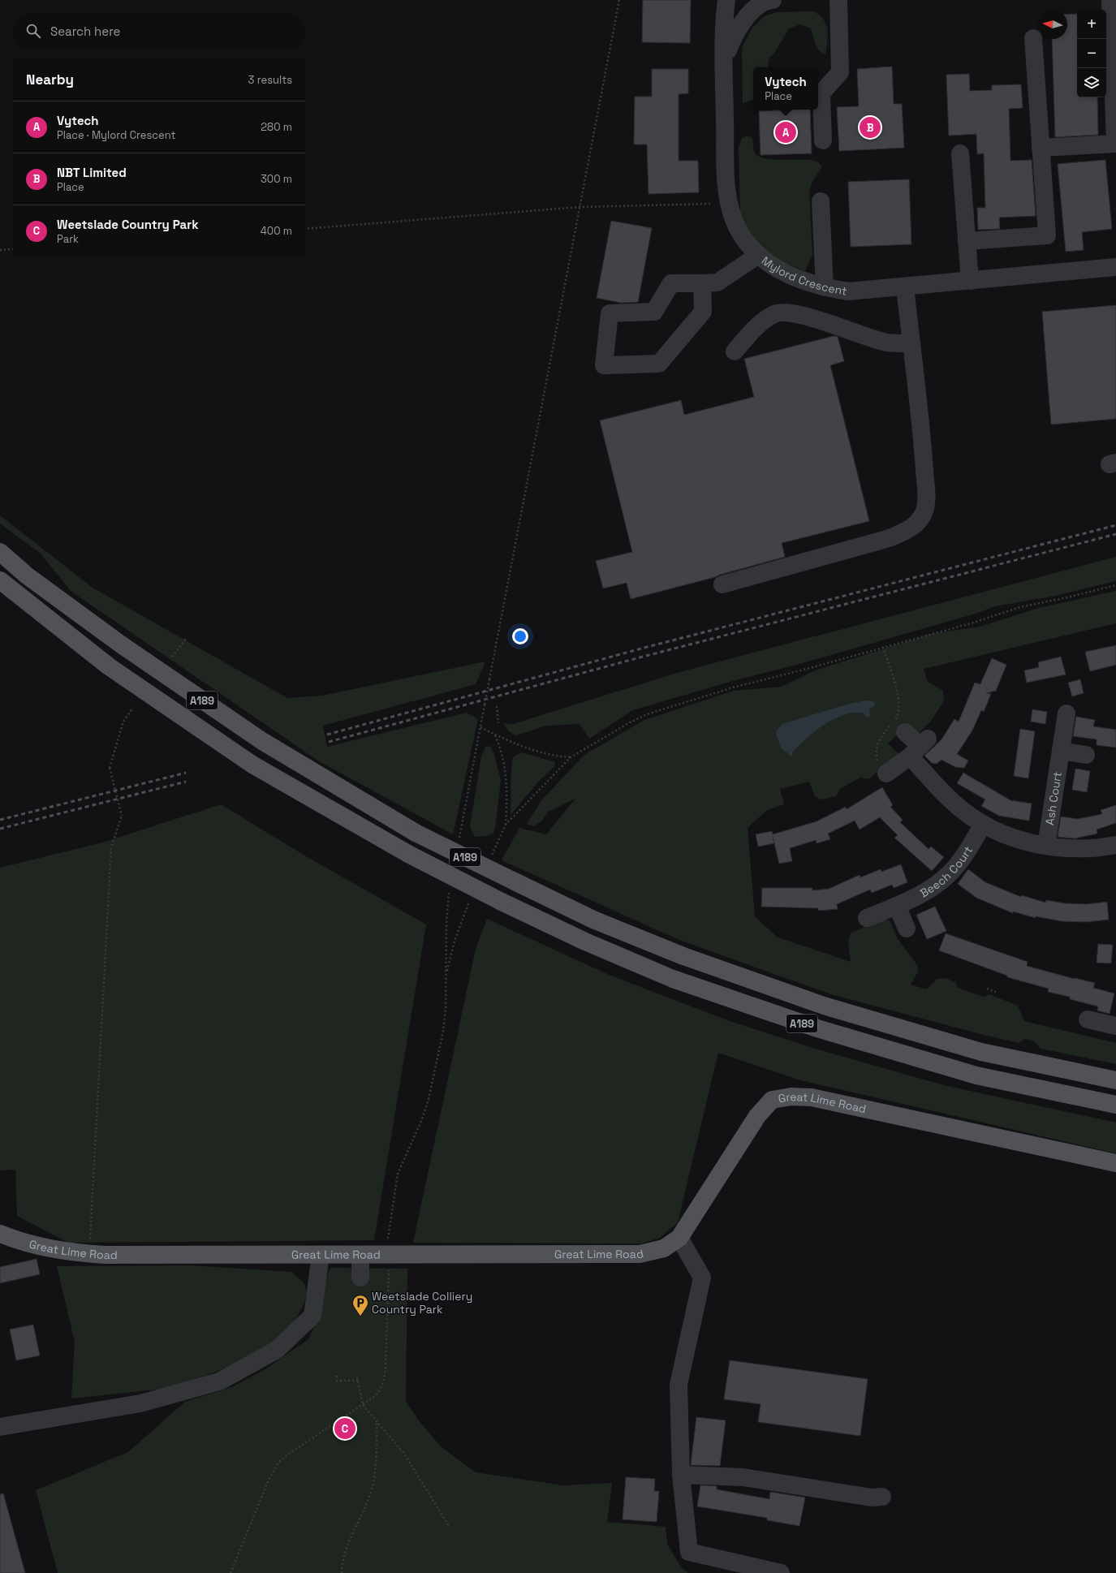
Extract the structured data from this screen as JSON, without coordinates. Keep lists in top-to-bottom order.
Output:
{
  "streets": {
    "main road": ["A189", "Great Lime Road"],
    "street": ["Mylord Crescent", "Ash Court", "Beech Court"]
  },
  "places": {
    "parking": ["Weetslade Colliery Country Park"]
  },
  "north": "left",
  "page": {
    "map_buttons": ["+", "−"],
    "search": "Search here",
    "heading": ["Nearby", "3 results"],
    "popup": ["Vytech", "Place"],
    "list": [
      {
        "mark": "A",
        "name": "Vytech",
        "note": "Place · Mylord Crescent",
        "value": "280 m"
      },
      {
        "mark": "B",
        "name": "NBT Limited",
        "note": "Place",
        "value": "300 m"
      },
      {
        "mark": "C",
        "name": "Weetslade Country Park",
        "note": "Park",
        "value": "400 m"
      }
    ],
    "pins": ["B", "A", "C"]
  }
}
